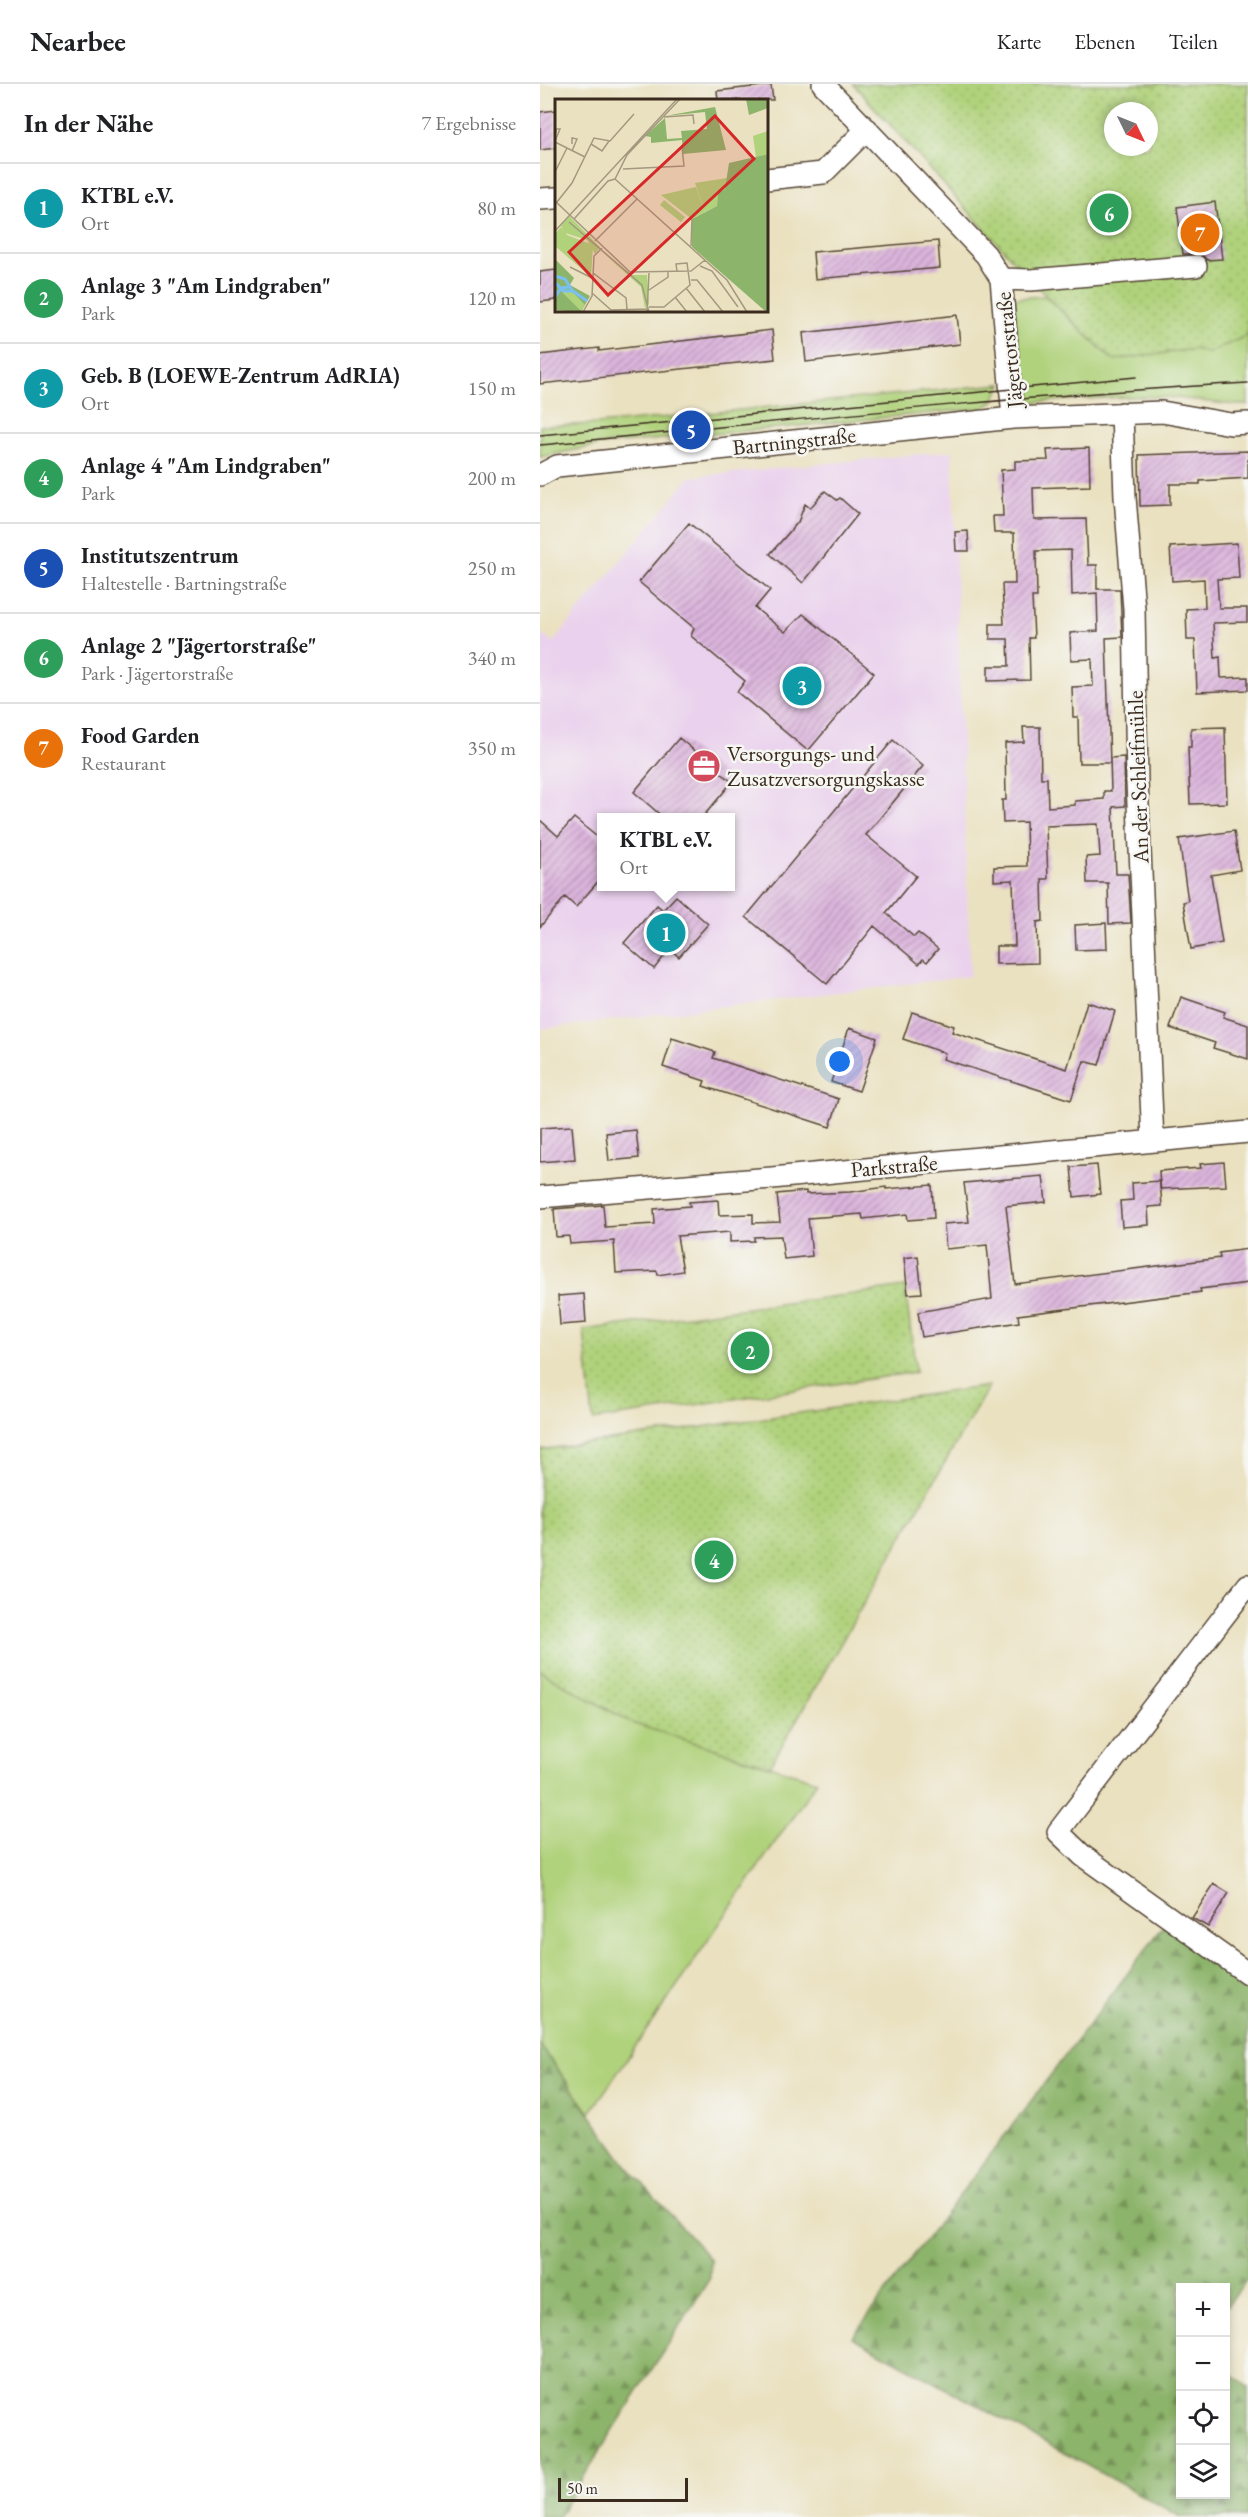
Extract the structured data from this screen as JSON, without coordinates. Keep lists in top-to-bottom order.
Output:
{
  "streets": {
    "street": [
      "Jägertorstraße",
      "Bartningstraße",
      "An der Schleifmühle",
      "Parkstraße"
    ]
  },
  "crossings": [
    ["Jägertorstraße", "Bartningstraße"],
    ["Jägertorstraße", "An der Schleifmühle"],
    ["An der Schleifmühle", "Parkstraße"]
  ],
  "places": {
    "office": ["Versorgungs- und Zusatzversorgungskasse"]
  },
  "scale_bar": "50 m",
  "north": "bottom right",
  "page": {
    "header": "Nearbee",
    "nav": ["Karte", "Ebenen", "Teilen"],
    "heading": ["In der Nähe", "7 Ergebnisse"],
    "list": [
      {
        "mark": "1",
        "name": "KTBL e.V.",
        "note": "Ort",
        "value": "80 m"
      },
      {
        "mark": "2",
        "name": "Anlage 3 \"Am Lindgraben\"",
        "note": "Park",
        "value": "120 m"
      },
      {
        "mark": "3",
        "name": "Geb. B (LOEWE-Zentrum AdRIA)",
        "note": "Ort",
        "value": "150 m"
      },
      {
        "mark": "4",
        "name": "Anlage 4 \"Am Lindgraben\"",
        "note": "Park",
        "value": "200 m"
      },
      {
        "mark": "5",
        "name": "Institutszentrum",
        "note": "Haltestelle · Bartningstraße",
        "value": "250 m"
      },
      {
        "mark": "6",
        "name": "Anlage 2 \"Jägertorstraße\"",
        "note": "Park · Jägertorstraße",
        "value": "340 m"
      },
      {
        "mark": "7",
        "name": "Food Garden",
        "note": "Restaurant",
        "value": "350 m"
      }
    ],
    "pins": [
      "6",
      "7",
      "5",
      "3",
      "1",
      "2",
      "4"
    ],
    "popup": ["KTBL e.V.", "Ort"],
    "map_buttons": ["+", "−"],
    "scale": "50 m"
  }
}
